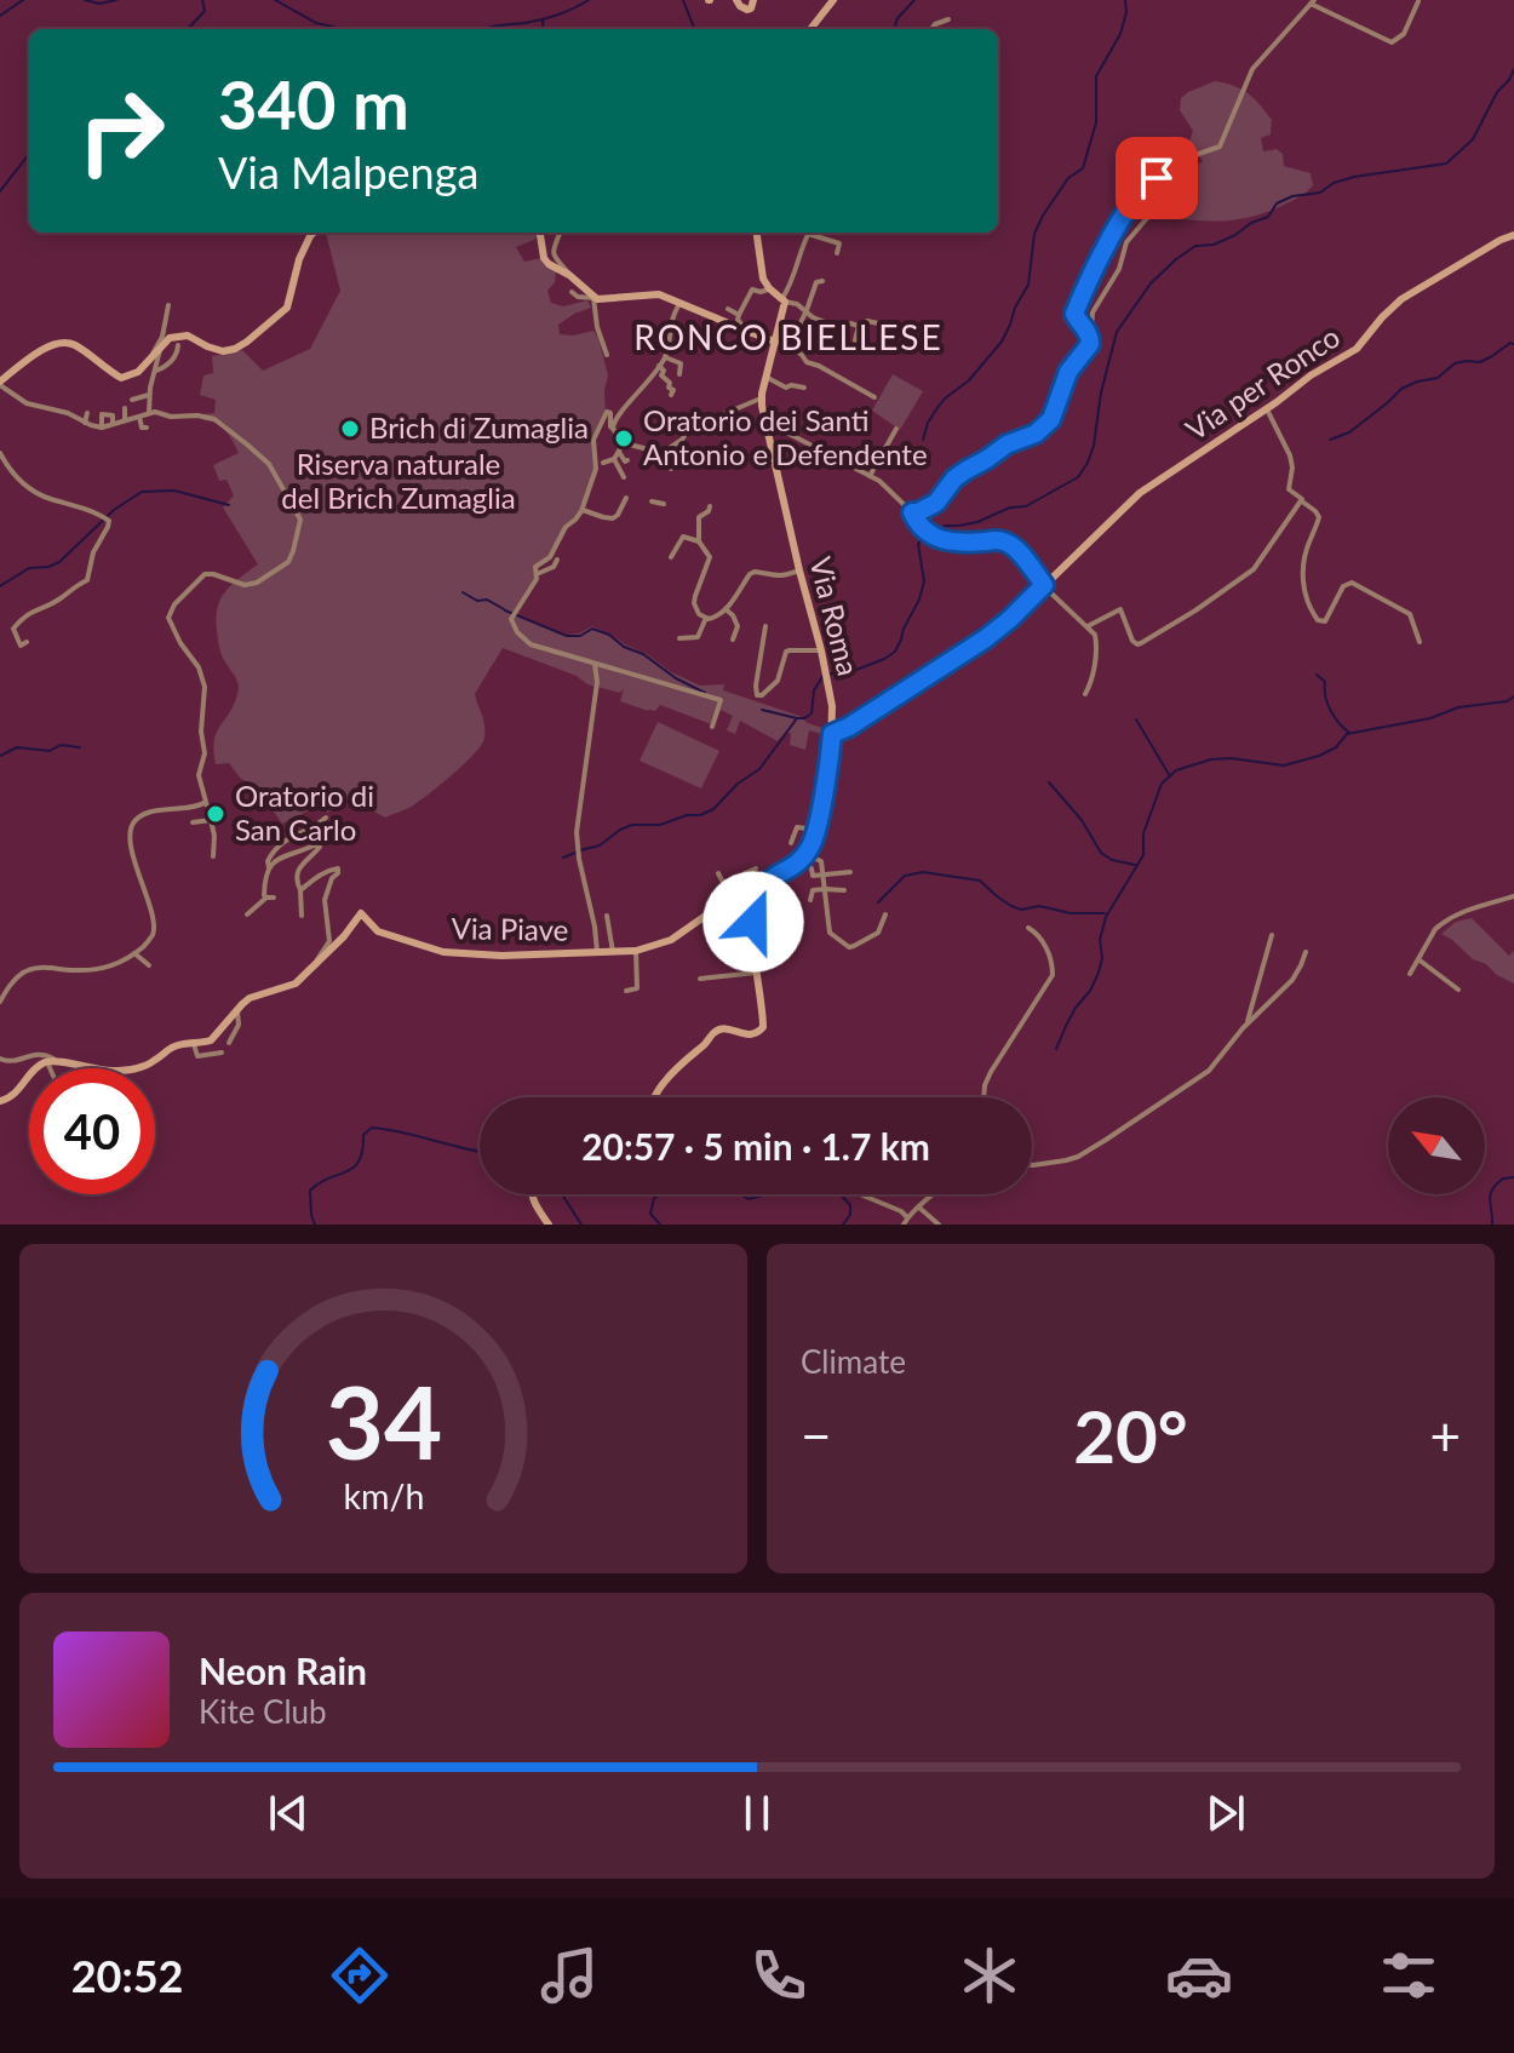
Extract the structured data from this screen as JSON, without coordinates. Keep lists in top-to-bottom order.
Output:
{
  "streets": {
    "street": ["Via per Ronco", "Via Roma", "Via Piave"]
  },
  "crossings": [
    ["Via per Ronco", "Via Roma"]
  ],
  "districts": ["RONCO BIELLESE"],
  "parks": ["Riserva naturale del Brich Zumaglia"],
  "places": ["Brich di Zumaglia", "Oratorio dei Santi Antonio e Defendente", "Oratorio di San Carlo"],
  "north": "top left",
  "page": {
    "turn": ["340 m", "Via Malpenga"],
    "limit": "40",
    "trip": "20:57 · 5 min · 1.7 km",
    "tile": "Climate",
    "heat": ["−", "20°", "+"],
    "song": ["Neon Rain", "Kite Club"],
    "tabs": "20:52",
    "gauge": ["34", "km/h"]
  }
}
